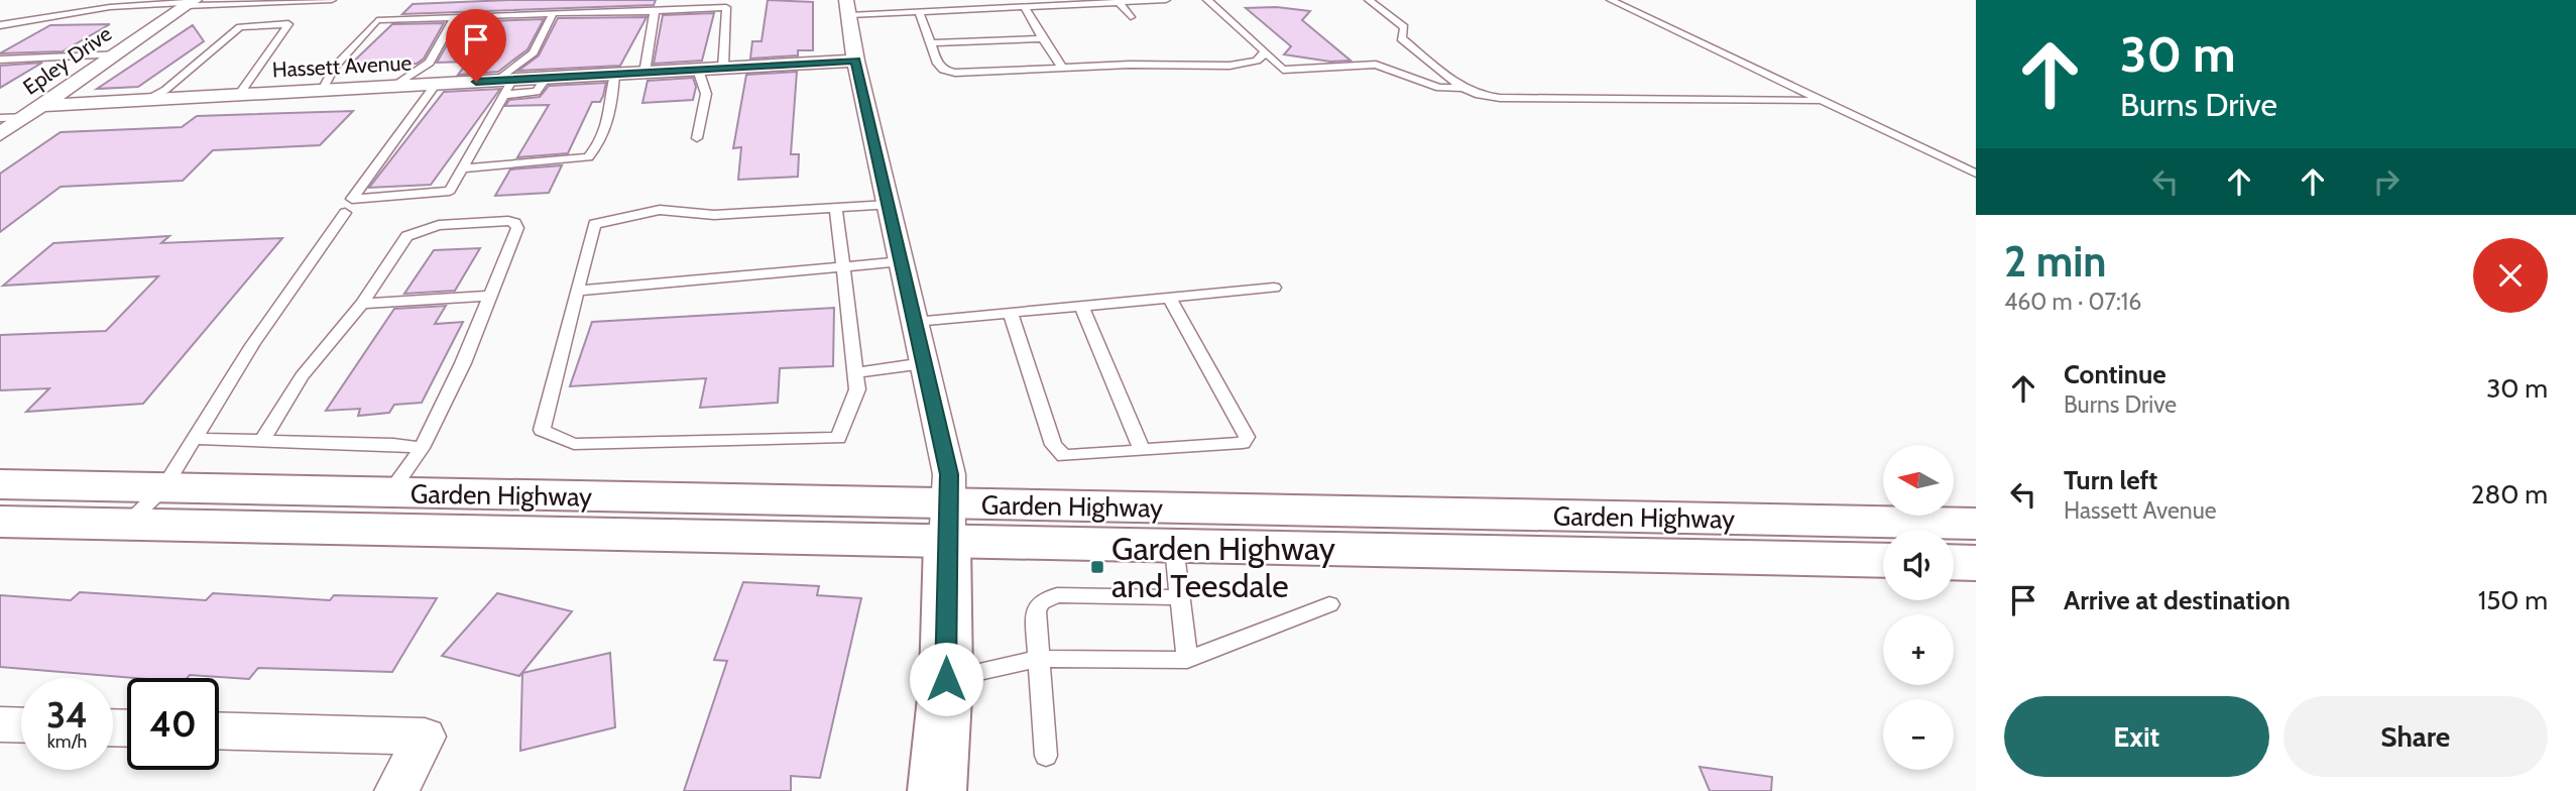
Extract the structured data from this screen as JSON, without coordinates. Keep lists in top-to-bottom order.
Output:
{
  "streets": {
    "main road": ["Garden Highway"],
    "street": ["Epley Drive", "Hassett Avenue"]
  },
  "crossings": [
    ["Epley Drive", "Hassett Avenue"]
  ],
  "places": {
    "transit": ["Garden Highway and Teesdale"]
  },
  "north": "left",
  "page": {
    "turn": ["30 m", "Burns Drive"],
    "heading": ["2 min", "460 m · 07:16"],
    "list": [
      {
        "name": "Continue",
        "note": "Burns Drive",
        "value": "30 m"
      },
      {
        "name": "Turn left",
        "note": "Hassett Avenue",
        "value": "280 m"
      },
      {
        "name": "Arrive at destination",
        "value": "150 m"
      }
    ],
    "map_buttons": ["+", "−"],
    "speed": "34 km/h",
    "limit": "40",
    "buttons": ["Exit", "Share"]
  }
}
